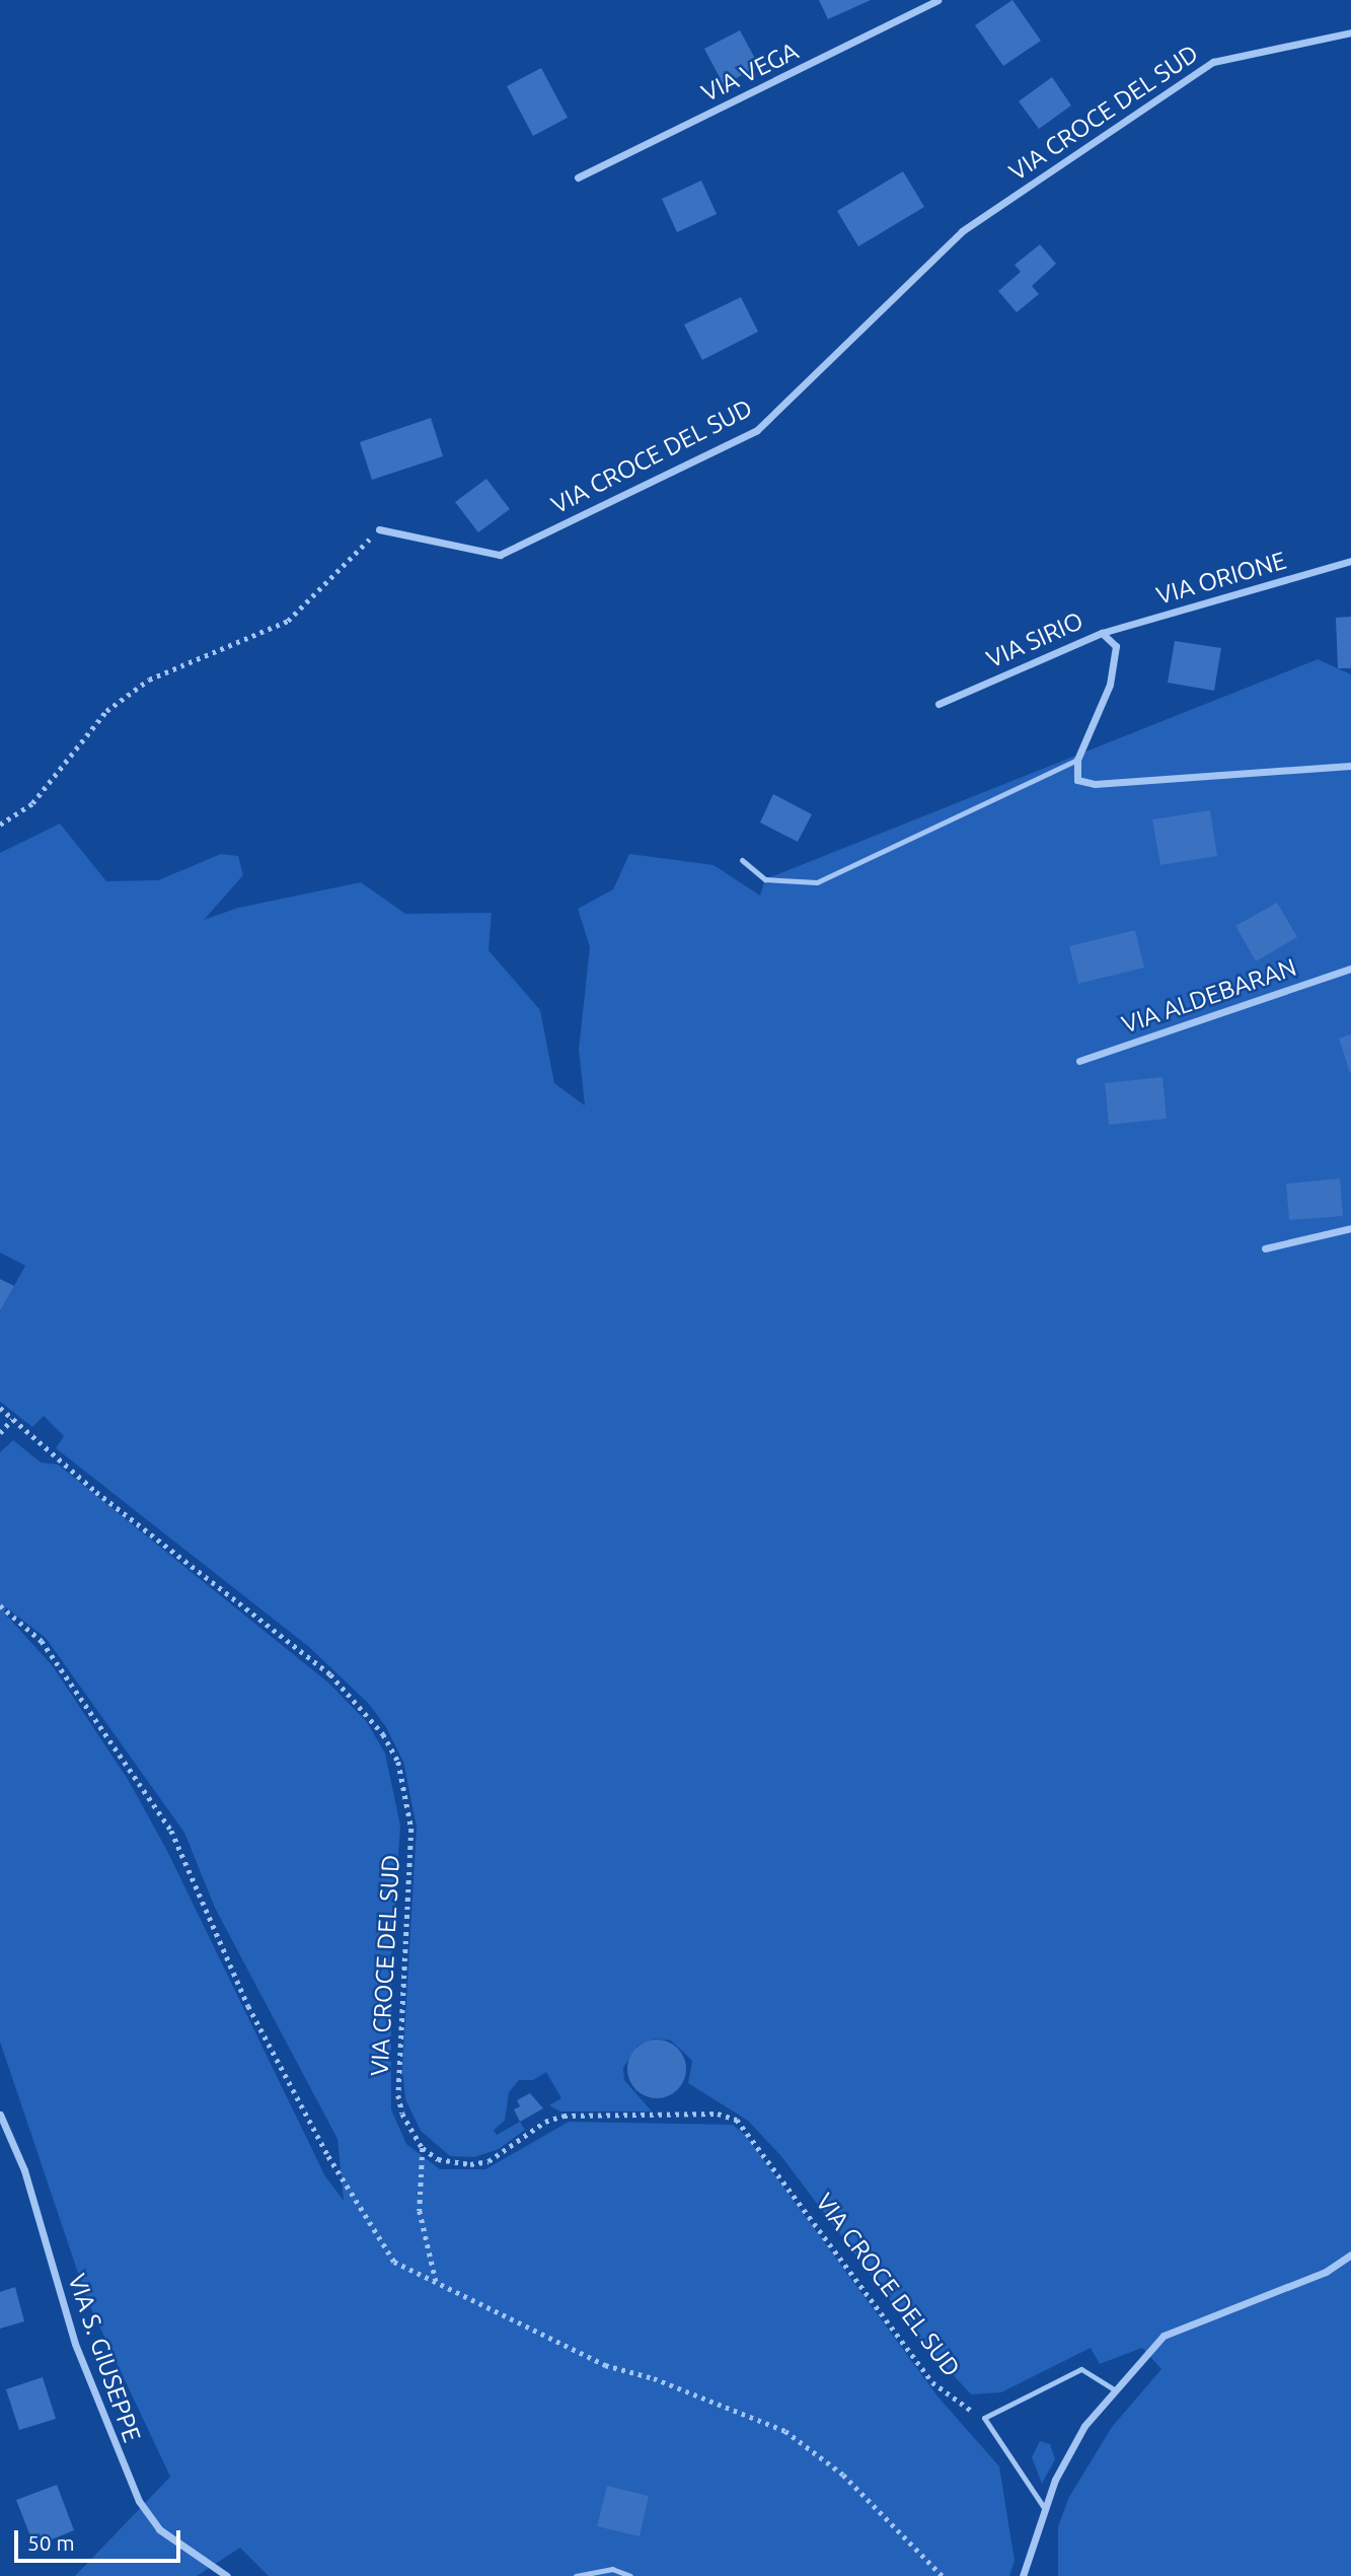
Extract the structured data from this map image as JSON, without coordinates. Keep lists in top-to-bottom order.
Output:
{
  "streets": {
    "street": [
      "VIA VEGA",
      "VIA CROCE DEL SUD",
      "VIA ORIONE",
      "VIA SIRIO",
      "VIA ALDEBARAN",
      "VIA S. GIUSEPPE"
    ]
  },
  "crossings": [
    ["VIA ORIONE", "VIA SIRIO"]
  ],
  "scale_bar": "50 m"
}
